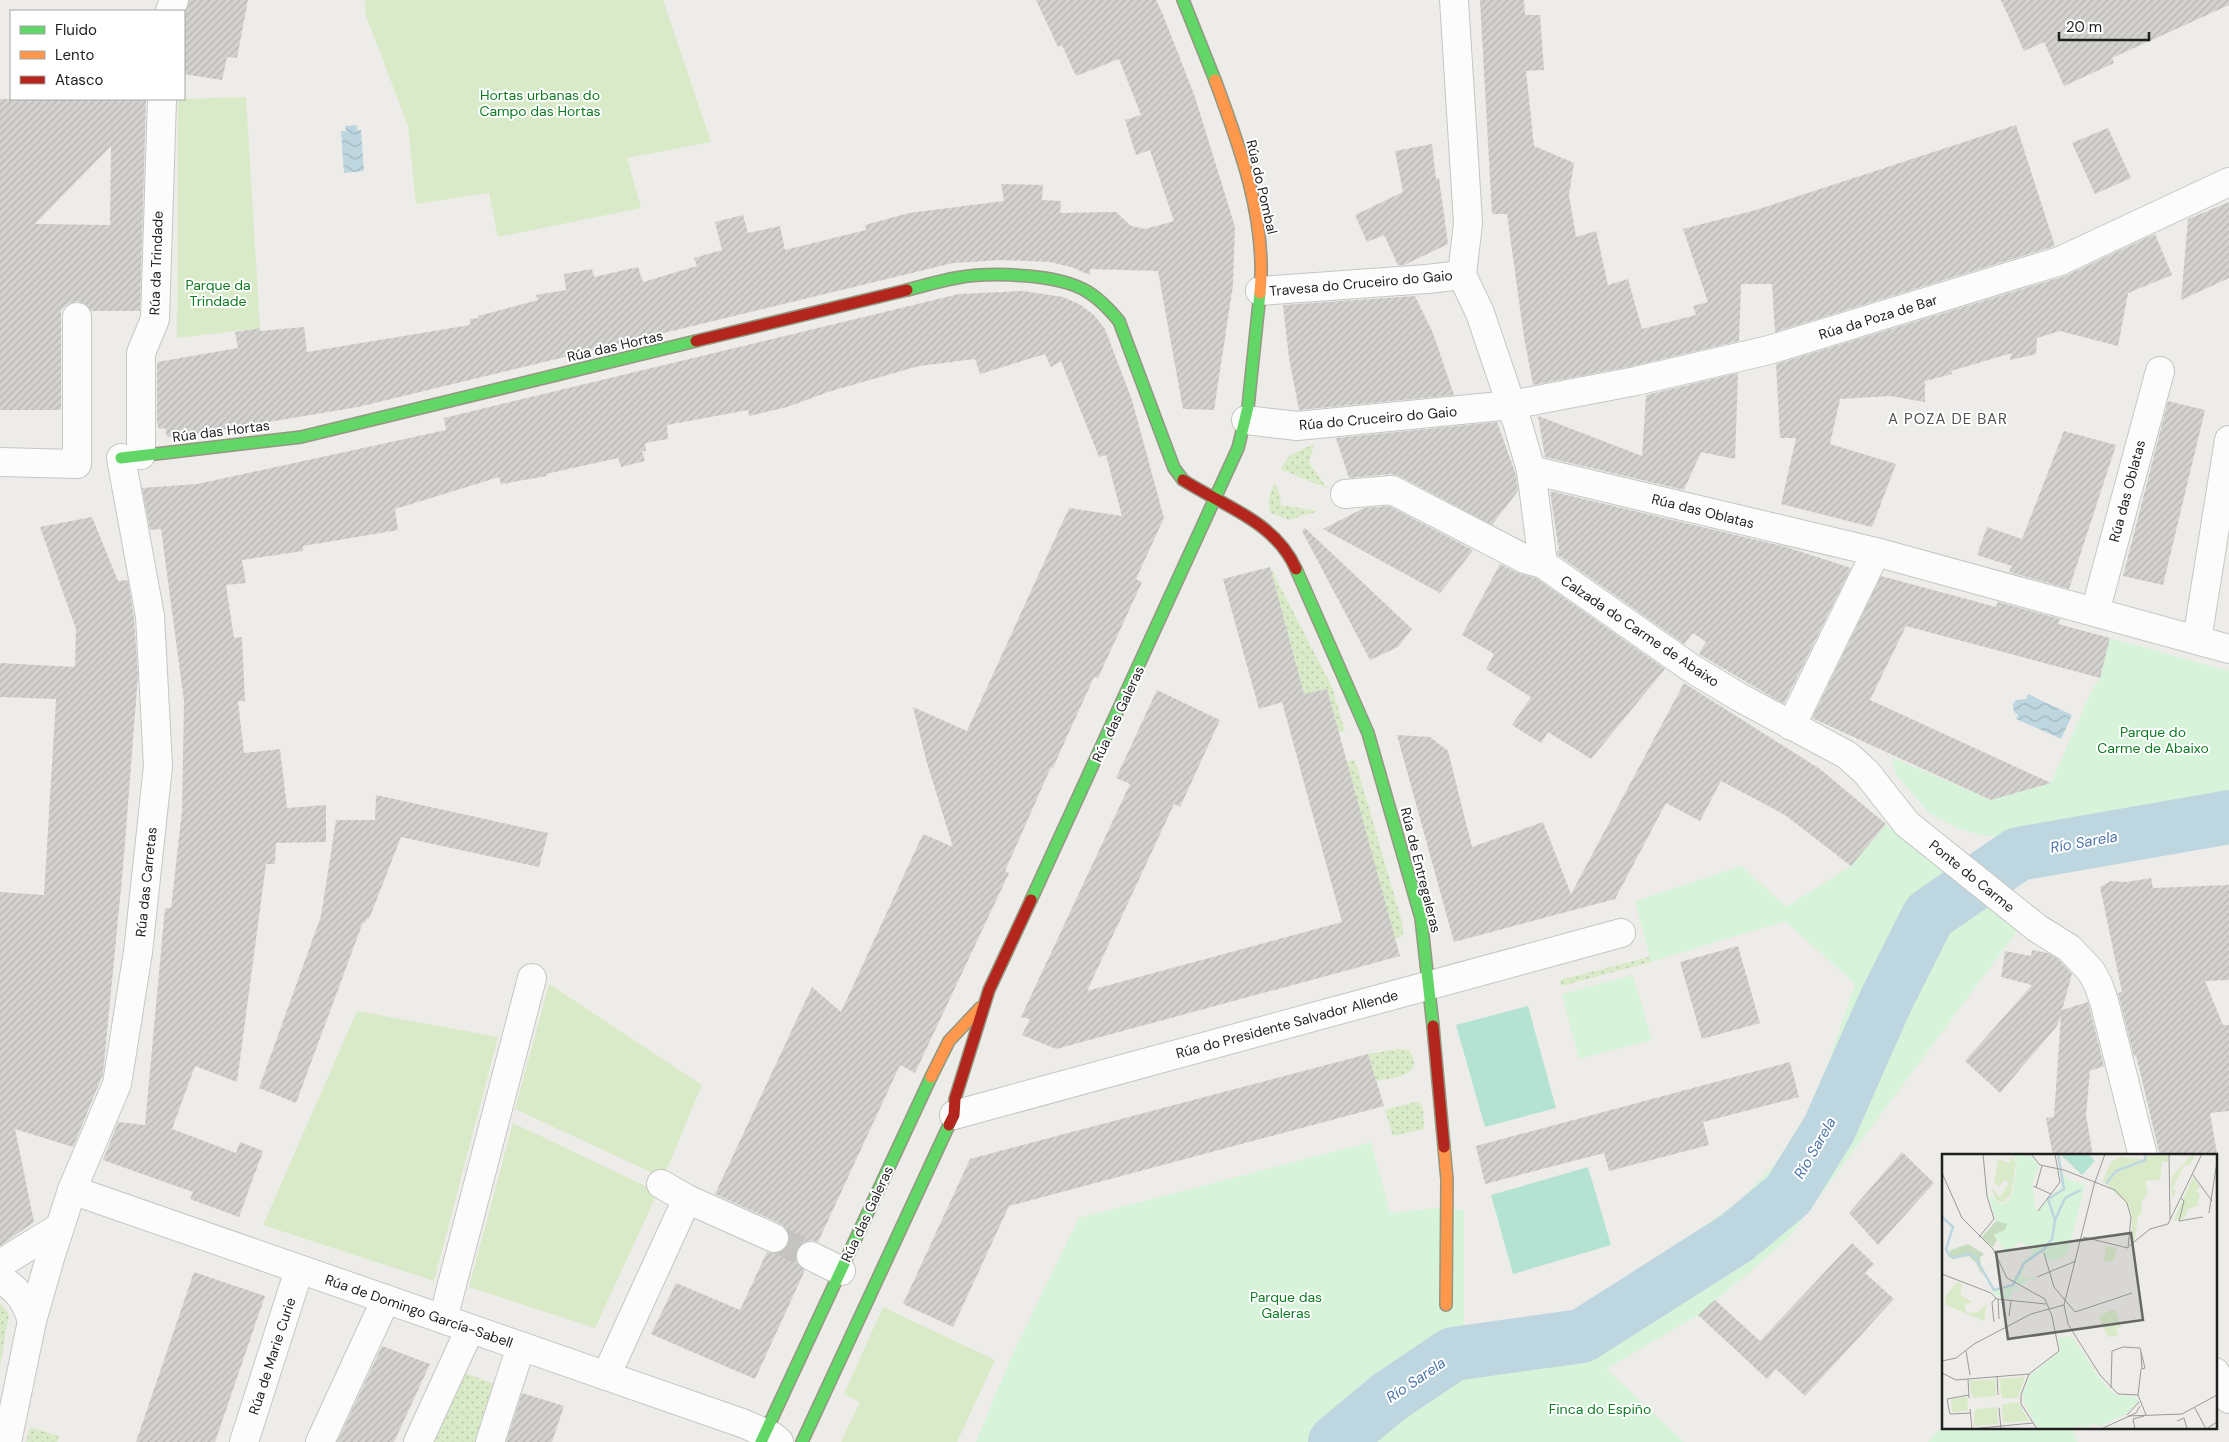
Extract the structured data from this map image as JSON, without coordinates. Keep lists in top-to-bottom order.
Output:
{
  "streets": {
    "street": [
      "Rúa do Pombal",
      "Rúa da Trindade",
      "Travesa do Cruceiro do Gaio",
      "Rúa da Poza de Bar",
      "Rúa das Hortas",
      "Rúa do Cruceiro do Gaio",
      "Rúa das Oblatas",
      "Calzada do Carme de Abaixo",
      "Rúa das Galeras",
      "Rúa de Entregaleras",
      "Ponte do Carme",
      "Rúa das Carretas",
      "Rúa do Presidente Salvador Allende",
      "Rúa de Domingo García-Sabell",
      "Rúa de Marie Curie"
    ]
  },
  "crossings": [
    ["Rúa do Pombal", "Travesa do Cruceiro do Gaio"],
    ["Rúa do Pombal", "Rúa do Cruceiro do Gaio"],
    ["Rúa do Pombal", "Rúa das Galeras"],
    ["Rúa da Trindade", "Rúa das Hortas"],
    ["Rúa da Trindade", "Rúa das Carretas"],
    ["Rúa da Poza de Bar", "Rúa do Cruceiro do Gaio"],
    ["Rúa das Hortas", "Rúa de Entregaleras"],
    ["Rúa das Hortas", "Rúa das Carretas"],
    ["Rúa do Cruceiro do Gaio", "Rúa das Galeras"],
    ["Calzada do Carme de Abaixo", "Ponte do Carme"],
    ["Rúa das Galeras", "Rúa de Entregaleras"],
    ["Rúa das Galeras", "Rúa do Presidente Salvador Allende"],
    ["Rúa das Galeras", "Rúa de Domingo García-Sabell"],
    ["Rúa de Entregaleras", "Rúa do Presidente Salvador Allende"],
    ["Rúa das Carretas", "Rúa de Domingo García-Sabell"],
    ["Rúa de Domingo García-Sabell", "Rúa de Marie Curie"]
  ],
  "districts": ["A POZA DE BAR"],
  "water": ["Río Sarela"],
  "parks": [
    "Hortas urbanas do Campo das Hortas",
    "Parque da Trindade",
    "Parque do Carme de Abaixo",
    "Parque das Galeras",
    "Finca do Espiño"
  ],
  "legend": ["Fluido", "Lento", "Atasco"],
  "scale_bar": "20 m"
}
